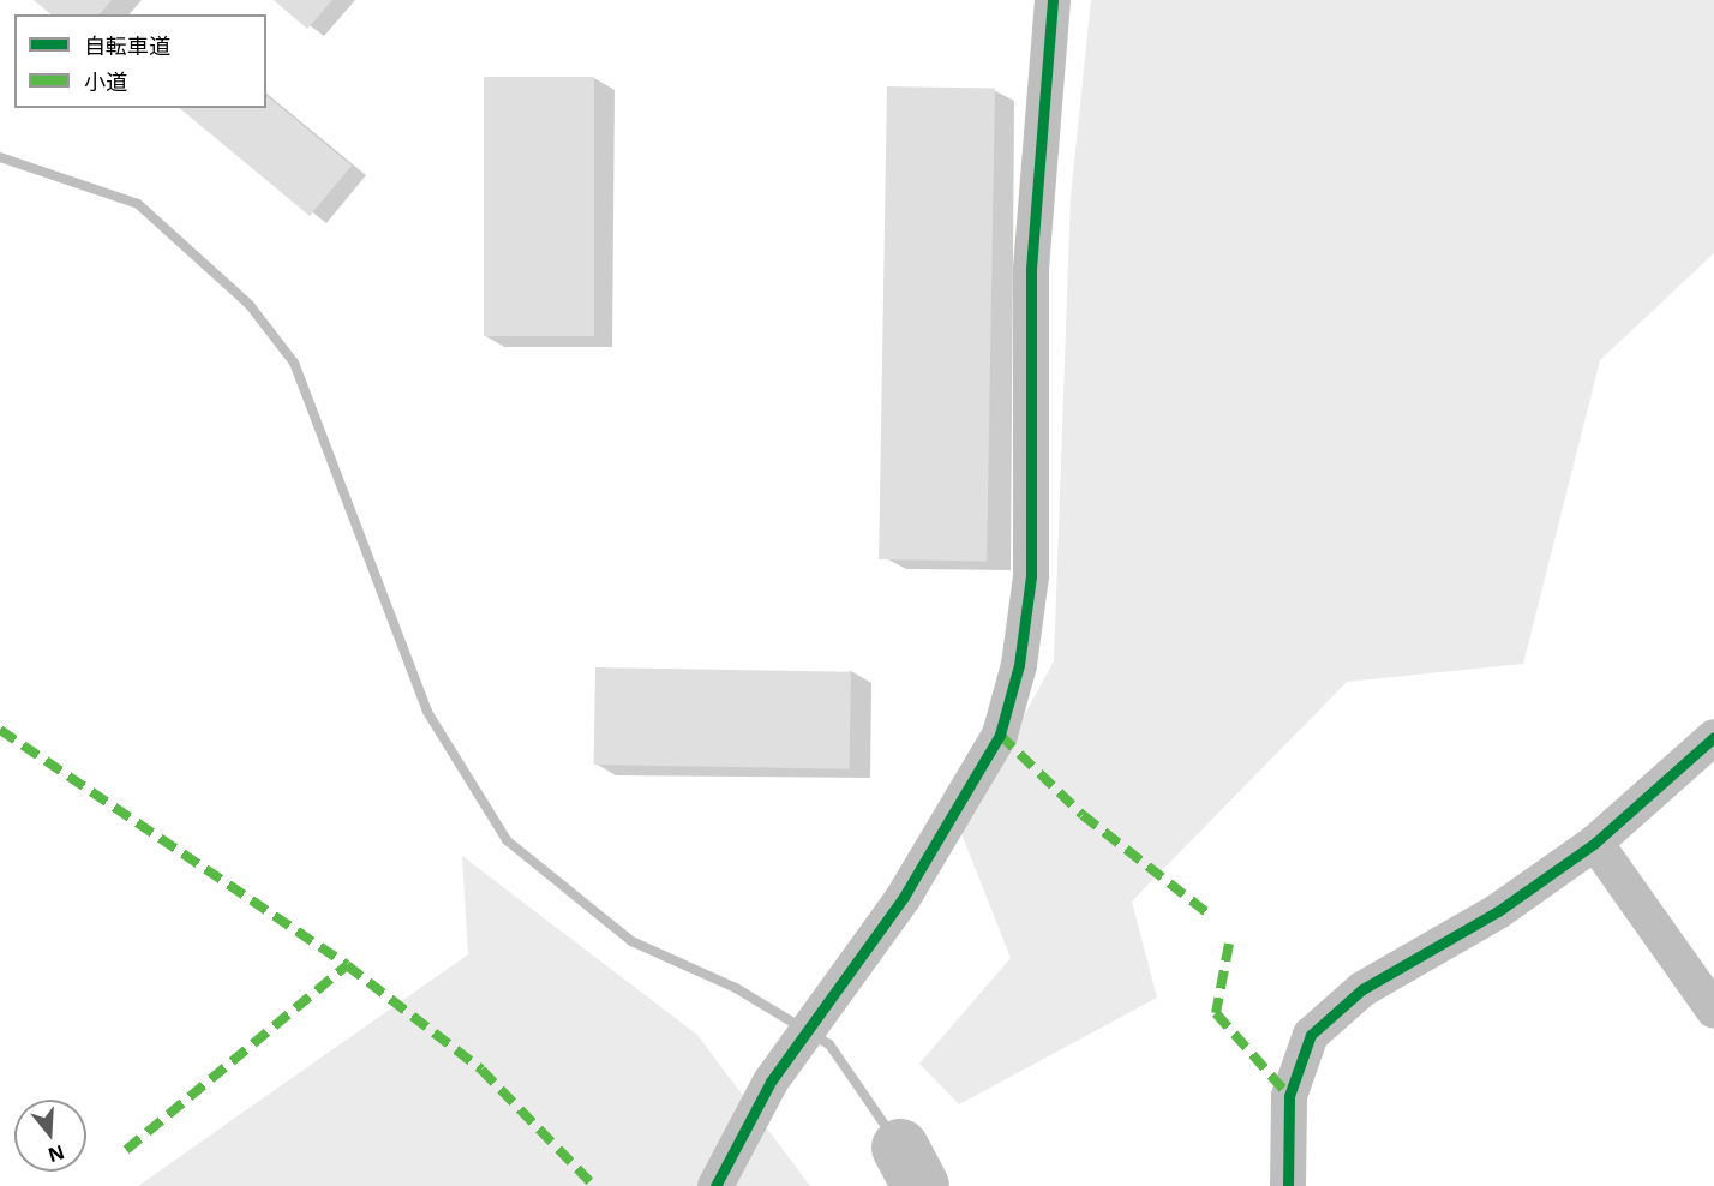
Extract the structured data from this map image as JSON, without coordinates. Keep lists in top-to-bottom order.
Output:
{
  "legend": ["自転車道", "小道"],
  "north": "bottom"
}
